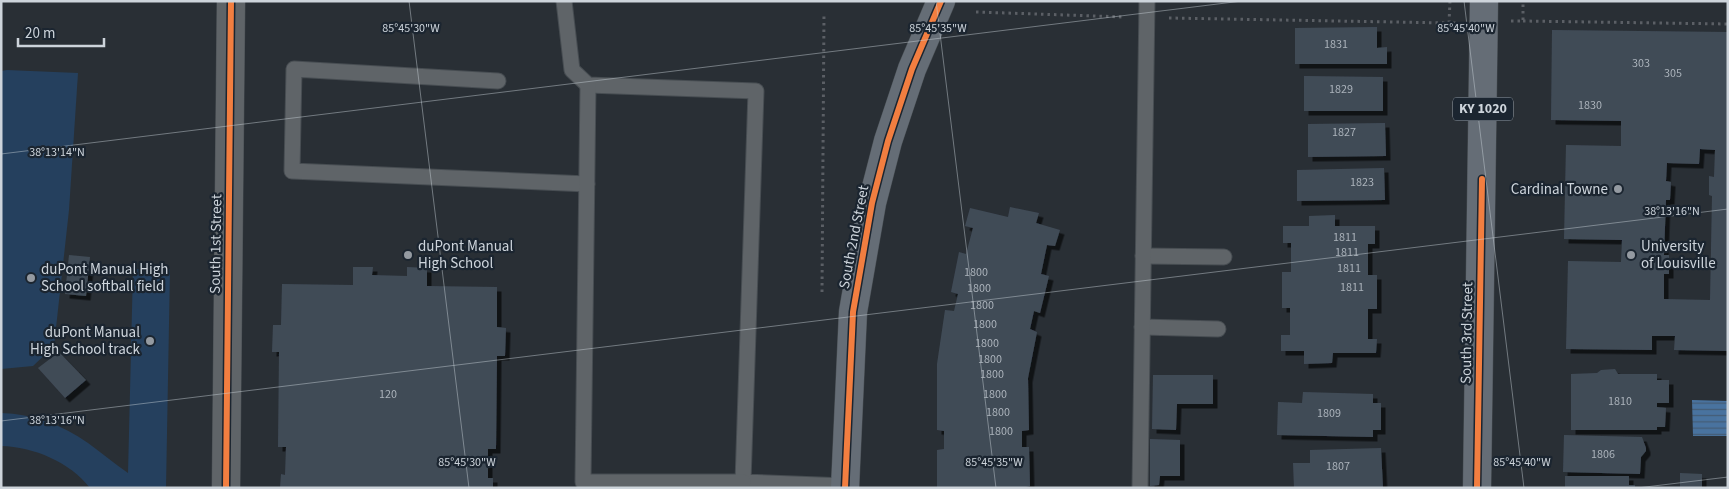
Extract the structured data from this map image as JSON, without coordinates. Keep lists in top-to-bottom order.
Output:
{
  "streets": {
    "main road": ["KY 1020", "South 2nd Street", "South 3rd Street"],
    "street": ["South 1st Street"]
  },
  "places": [
    "Cardinal Towne",
    "duPont Manual High School",
    "University of Louisville",
    "duPont Manual High School softball field",
    "duPont Manual High School track"
  ],
  "house_numbers": [
    "1831",
    "303",
    "305",
    "1829",
    "1830",
    "1827",
    "1823",
    "1811",
    "1811",
    "1811",
    "1800",
    "1811",
    "1800",
    "1800",
    "1800",
    "1800",
    "1800",
    "1800",
    "120",
    "1800",
    "1810",
    "1800",
    "1809",
    "1800",
    "1806",
    "1807"
  ],
  "scale_bar": "20 m",
  "coordinates": [
    "85°45'30\"W",
    "85°45'35\"W",
    "85°45'40\"W",
    "38°13'14\"N",
    "38°13'16\"N"
  ]
}
